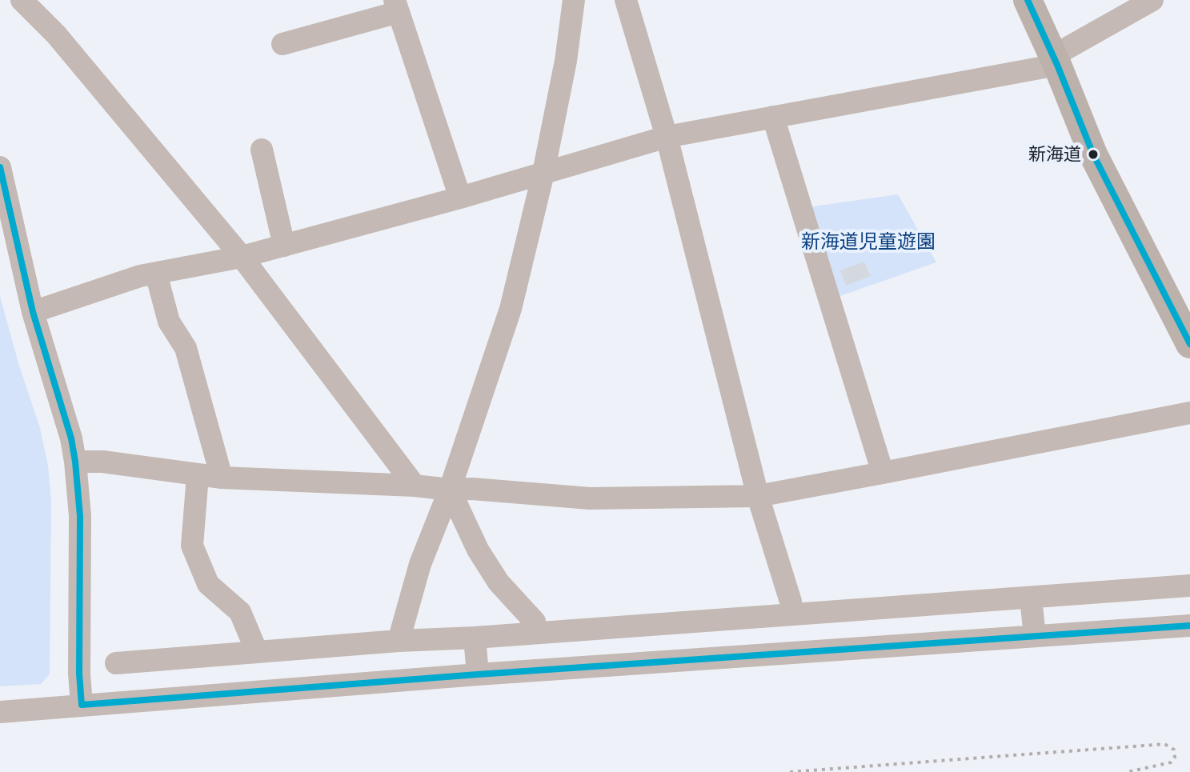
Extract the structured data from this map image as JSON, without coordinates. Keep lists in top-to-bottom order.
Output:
{
  "parks": ["新海道児童遊園"],
  "places": ["新海道"]
}
